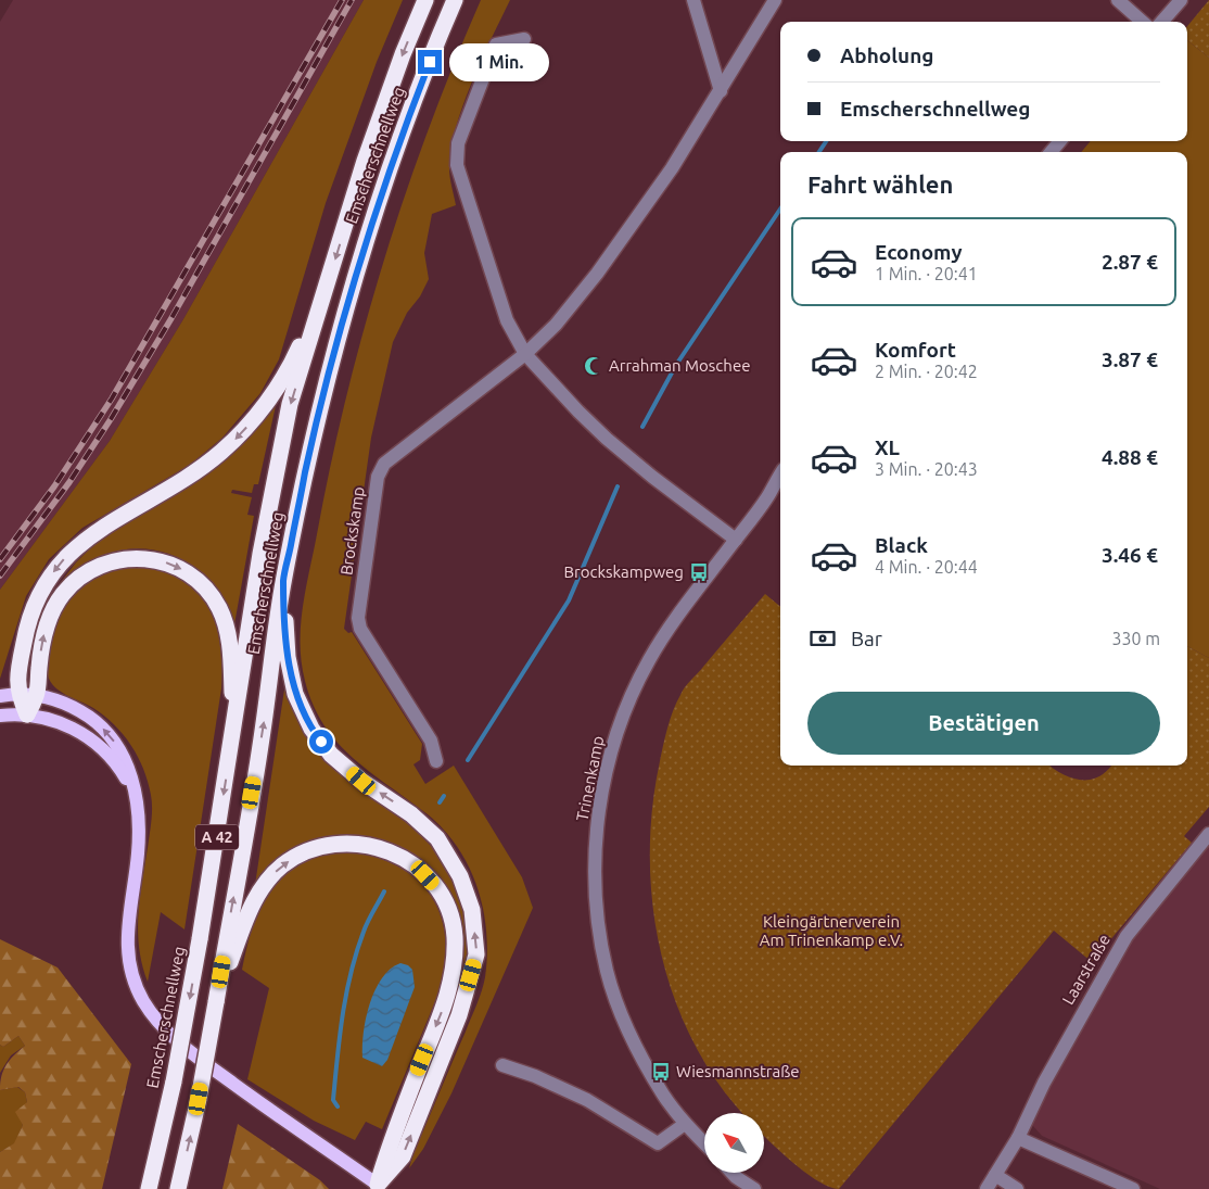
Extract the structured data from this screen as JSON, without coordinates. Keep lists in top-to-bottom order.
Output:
{
  "streets": {
    "highway": ["Emscherschnellweg", "A 42"],
    "street": ["Brockskamp", "Trinenkamp", "Laarstraße"]
  },
  "parks": ["Kleingärtnerverein Am Trinenkamp e.V."],
  "places": {
    "mosque": ["Arrahman Moschee"],
    "bus stop": ["Brockskampweg", "Wiesmannstraße"]
  },
  "north": "top left",
  "page": {
    "banner": ["Abholung", "Emscherschnellweg"],
    "bubble": "1 Min.",
    "heading": "Fahrt wählen",
    "list": [
      {
        "name": "Economy",
        "note": "1 Min. · 20:41",
        "value": "2.87 €"
      },
      {
        "name": "Komfort",
        "note": "2 Min. · 20:42",
        "value": "3.87 €"
      },
      {
        "name": "XL",
        "note": "3 Min. · 20:43",
        "value": "4.88 €"
      },
      {
        "name": "Black",
        "note": "4 Min. · 20:44",
        "value": "3.46 €"
      }
    ],
    "pay": ["Bar", "330 m"],
    "buttons": "Bestätigen"
  }
}
